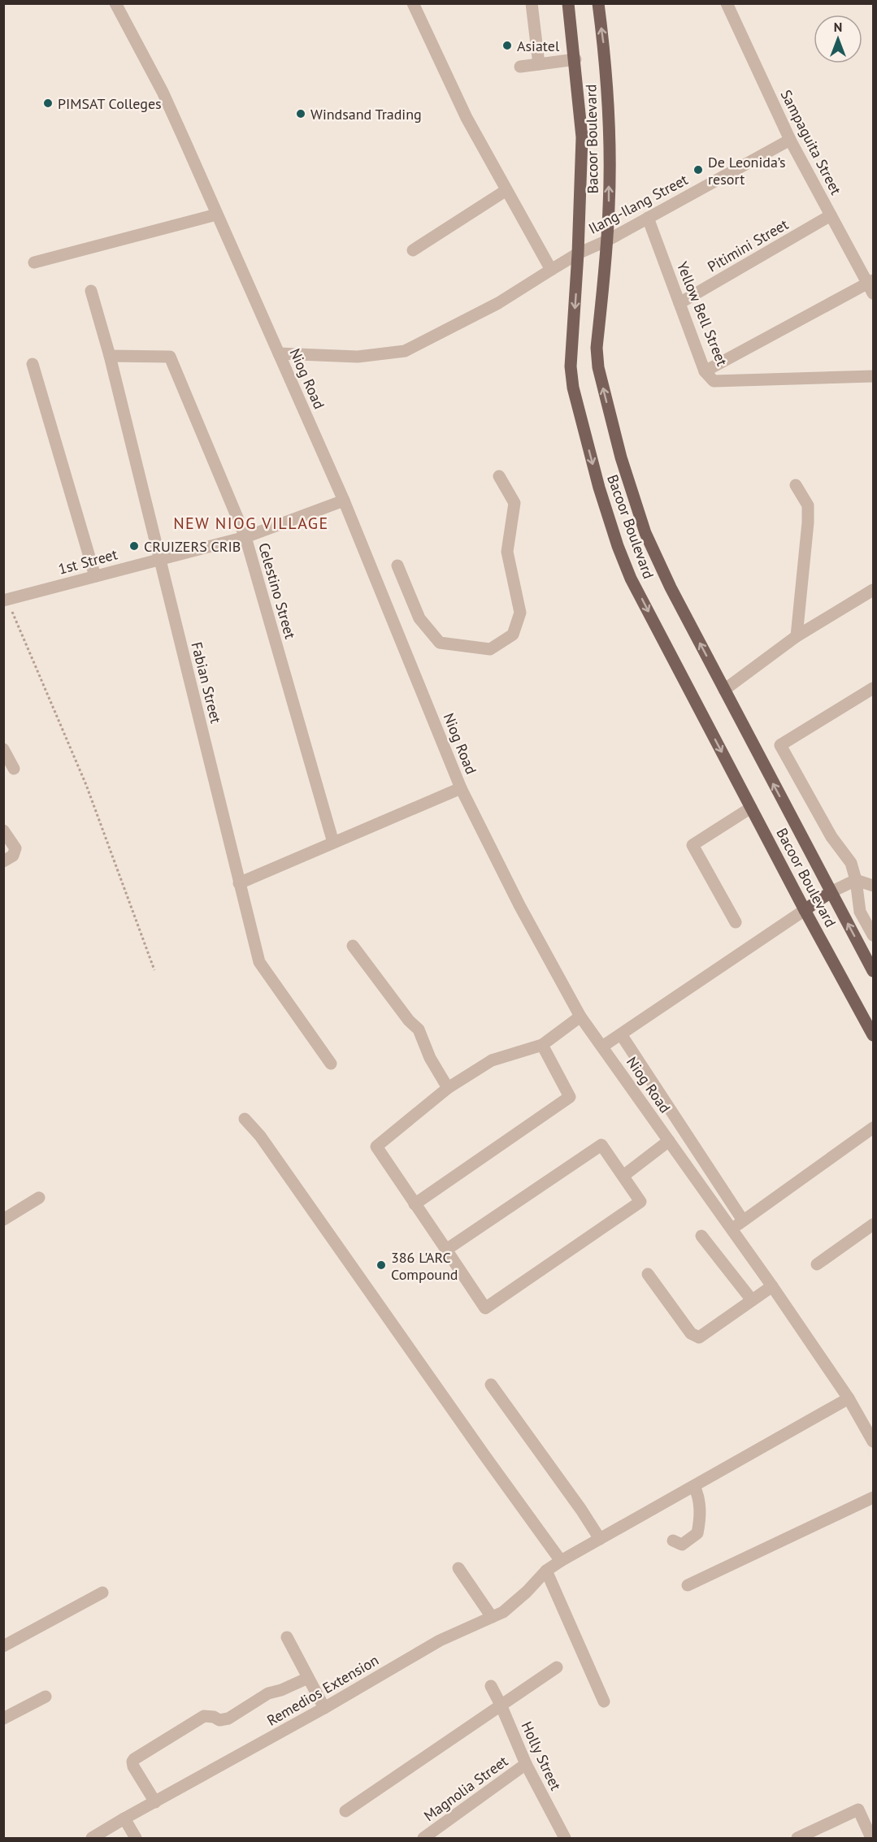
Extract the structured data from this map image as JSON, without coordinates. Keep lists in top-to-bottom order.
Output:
{
  "streets": {
    "main road": ["Bacoor Boulevard"],
    "street": [
      "Sampaguita Street",
      "Ilang-Ilang Street",
      "Pitimini Street",
      "Yellow Bell Street",
      "Niog Road",
      "1st Street",
      "Celestino Street",
      "Fabian Street",
      "Remedios Extension",
      "Holly Street",
      "Magnolia Street"
    ]
  },
  "crossings": [
    ["Bacoor Boulevard", "Ilang-Ilang Street"],
    ["Sampaguita Street", "Ilang-Ilang Street"],
    ["Sampaguita Street", "Pitimini Street"],
    ["Ilang-Ilang Street", "Yellow Bell Street"],
    ["Ilang-Ilang Street", "Niog Road"],
    ["Pitimini Street", "Yellow Bell Street"],
    ["Niog Road", "1st Street"],
    ["Niog Road", "Remedios Extension"],
    ["1st Street", "Celestino Street"],
    ["1st Street", "Fabian Street"],
    ["Celestino Street", "Fabian Street"],
    ["Holly Street", "Magnolia Street"]
  ],
  "districts": ["NEW NIOG VILLAGE"],
  "places": [
    "Asiatel",
    "PIMSAT Colleges",
    "Windsand Trading",
    "De Leonida’s resort",
    "CRUIZERS CRIB",
    "386 L'ARC Compound"
  ],
  "north": "top"
}
